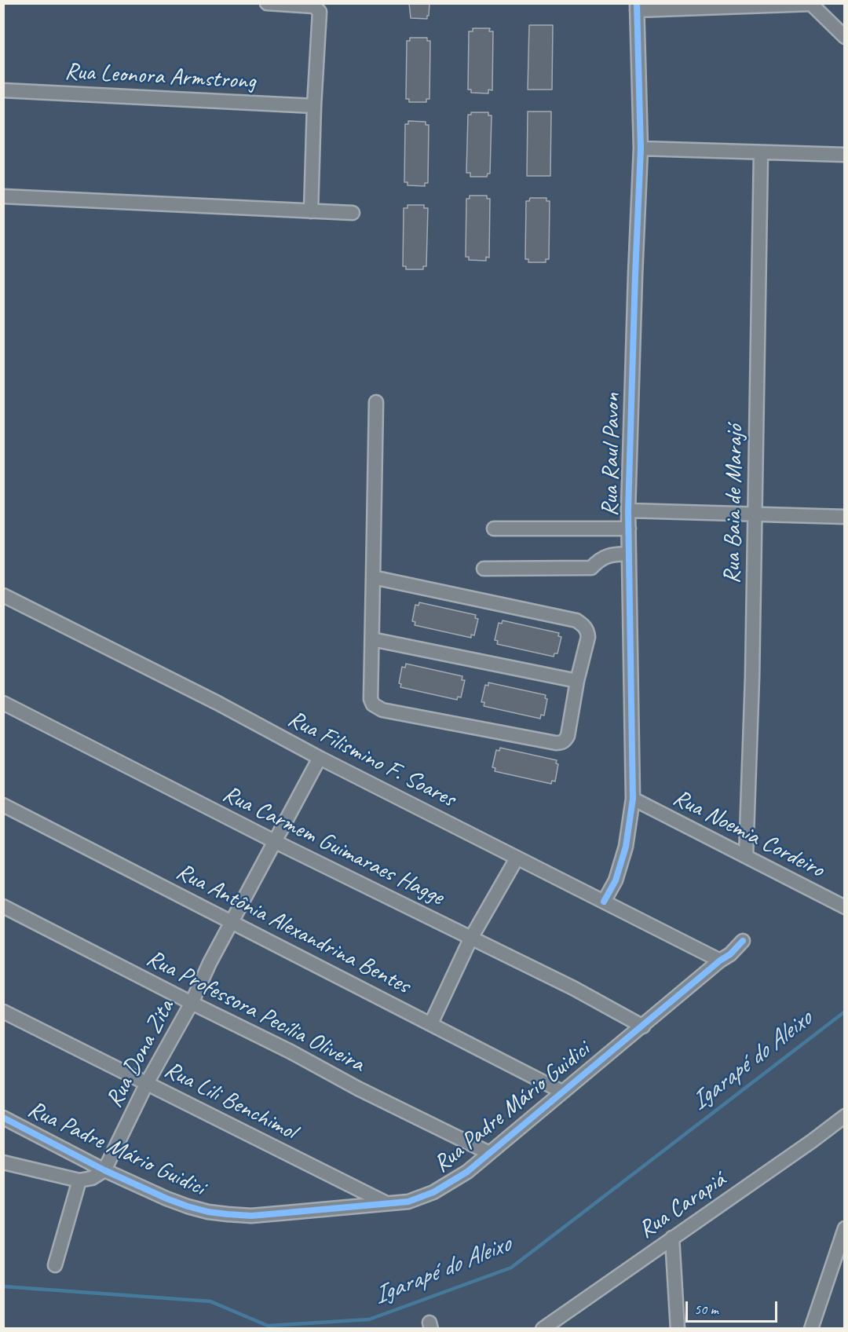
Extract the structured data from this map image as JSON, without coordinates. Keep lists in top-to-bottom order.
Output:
{
  "streets": {
    "street": [
      "Rua Leonora Armstrong",
      "Rua Raul Pavon",
      "Rua Baia de Marajó",
      "Rua Filismino F. Soares",
      "Rua Noemia Cordeiro",
      "Rua Carmem Guimaraes Hagge",
      "Rua Antônia Alexandrina Bentes",
      "Rua Professora Pecília Oliveira",
      "Rua Dona Zita",
      "Rua Lili Benchimol",
      "Rua Padre Mário Guidici",
      "Rua Carapiá"
    ]
  },
  "crossings": [
    ["Rua Raul Pavon", "Rua Filismino F. Soares"],
    ["Rua Raul Pavon", "Rua Noemia Cordeiro"],
    ["Rua Baia de Marajó", "Rua Noemia Cordeiro"],
    ["Rua Filismino F. Soares", "Rua Dona Zita"],
    ["Rua Filismino F. Soares", "Rua Padre Mário Guidici"],
    ["Rua Carmem Guimaraes Hagge", "Rua Dona Zita"],
    ["Rua Carmem Guimaraes Hagge", "Rua Padre Mário Guidici"],
    ["Rua Antônia Alexandrina Bentes", "Rua Dona Zita"],
    ["Rua Antônia Alexandrina Bentes", "Rua Padre Mário Guidici"],
    ["Rua Professora Pecília Oliveira", "Rua Dona Zita"],
    ["Rua Professora Pecília Oliveira", "Rua Padre Mário Guidici"],
    ["Rua Dona Zita", "Rua Lili Benchimol"],
    ["Rua Dona Zita", "Rua Padre Mário Guidici"],
    ["Rua Lili Benchimol", "Rua Padre Mário Guidici"]
  ],
  "water": ["Igarapé do Aleixo"],
  "scale_bar": "50 m"
}
